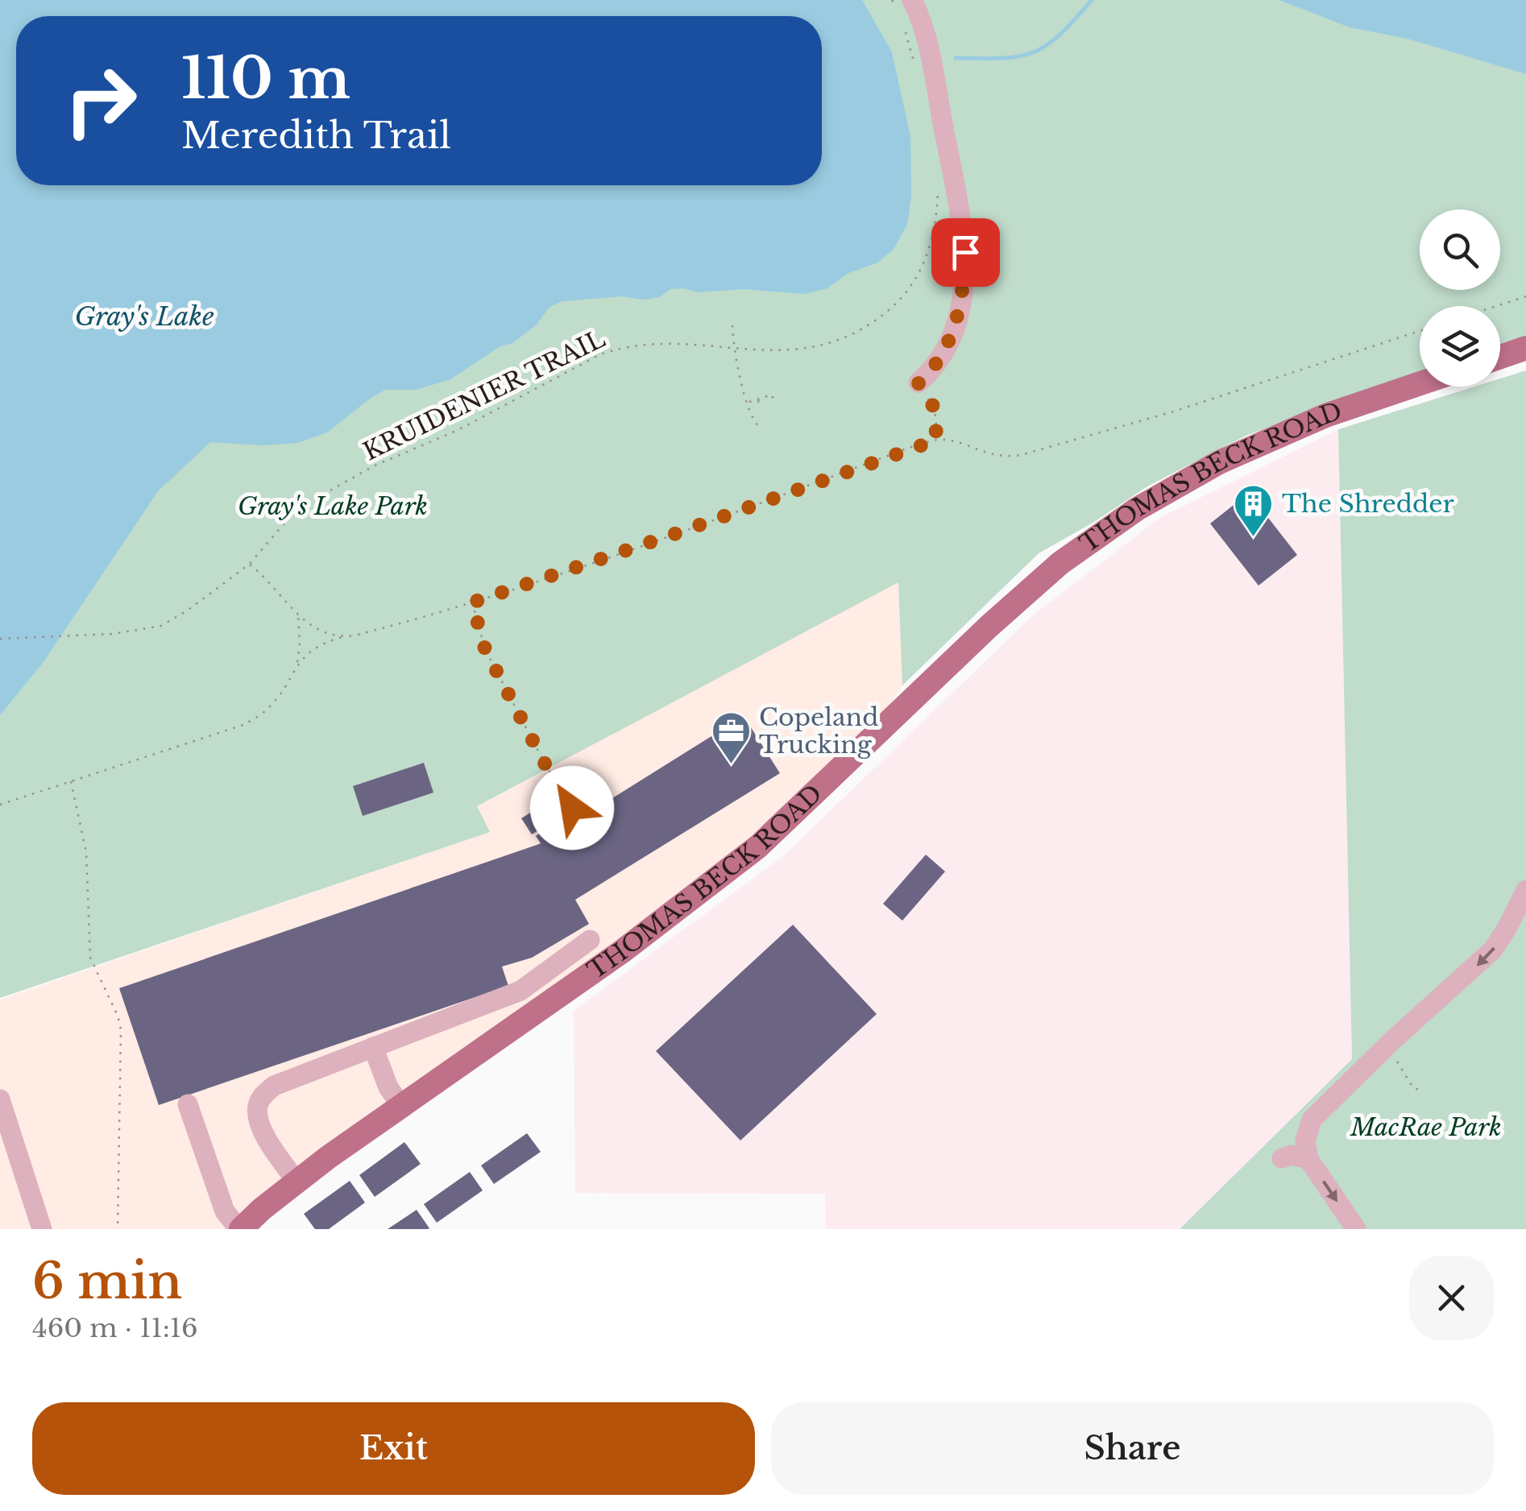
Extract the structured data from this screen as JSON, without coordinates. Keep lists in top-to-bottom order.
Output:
{
  "streets": {
    "main road": ["THOMAS BECK ROAD"],
    "path": ["KRUIDENIER TRAIL"]
  },
  "water": ["Gray's Lake"],
  "parks": ["Gray's Lake Park", "MacRae Park"],
  "places": {
    "building": ["The Shredder"],
    "office": ["Copeland Trucking"]
  },
  "page": {
    "turn": ["110 m", "Meredith Trail"],
    "heading": ["6 min", "460 m · 11:16"],
    "buttons": ["Exit", "Share"]
  }
}
